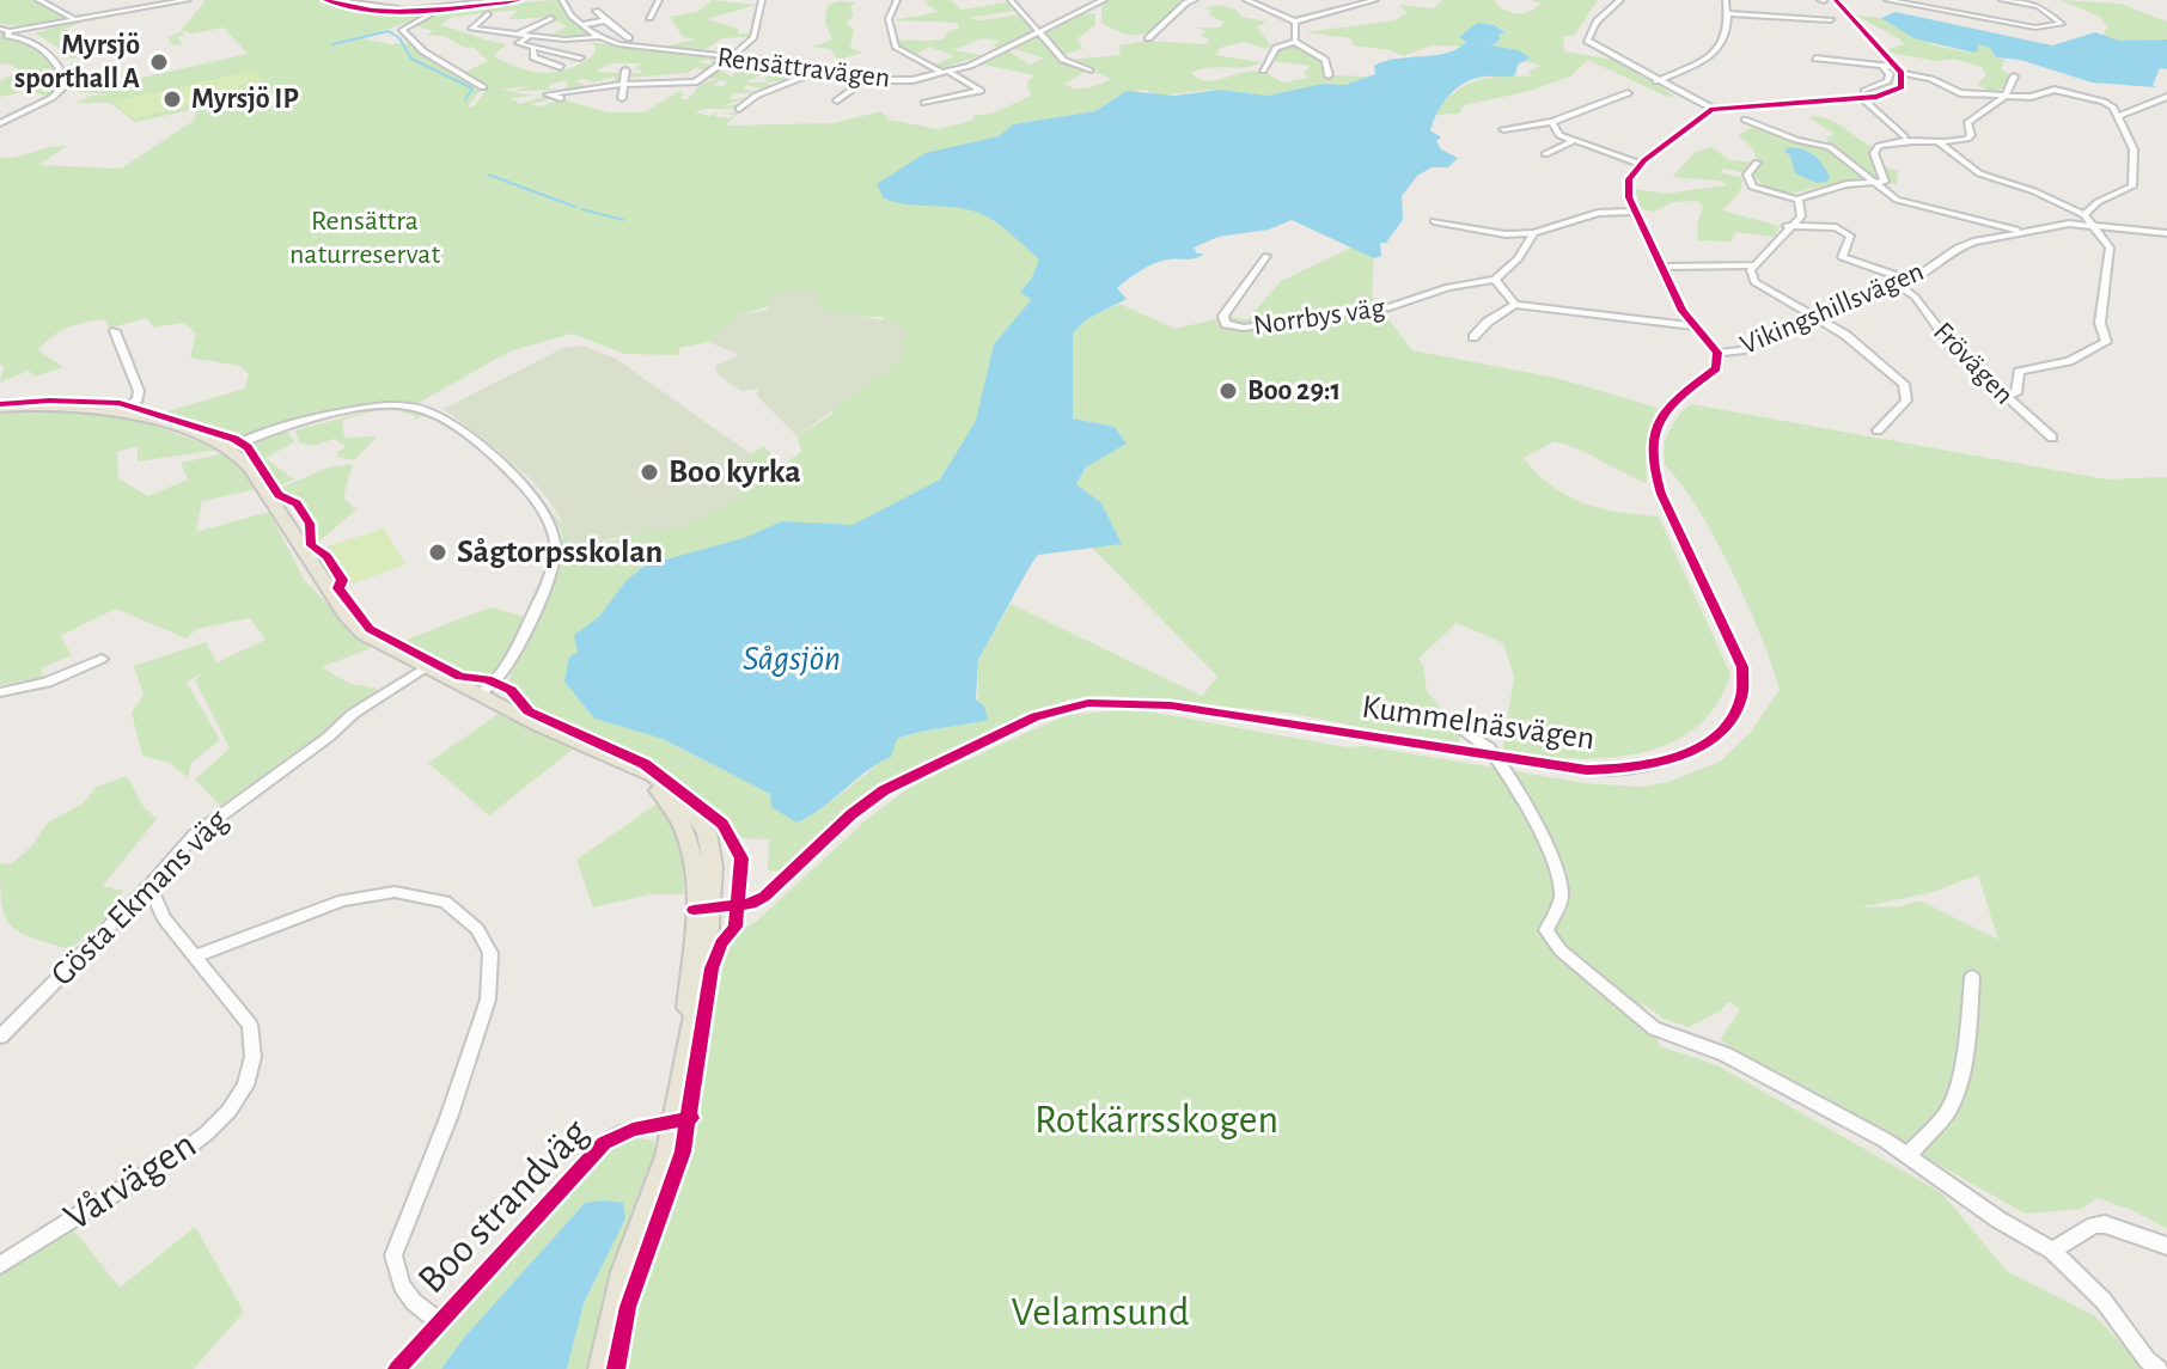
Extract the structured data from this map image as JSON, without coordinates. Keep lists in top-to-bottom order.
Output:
{
  "streets": {
    "street": [
      "Rensättravägen",
      "Vikingshillsvägen",
      "Norrbys väg",
      "Frövägen",
      "Kummelnäsvägen",
      "Gösta Ekmans väg",
      "Vårvägen",
      "Boo strandväg"
    ]
  },
  "crossings": [
    ["Vikingshillsvägen", "Frövägen"],
    ["Vikingshillsvägen", "Kummelnäsvägen"],
    ["Gösta Ekmans väg", "Vårvägen"]
  ],
  "water": ["Sågsjön"],
  "parks": ["Rensättra naturreservat", "Rotkärrsskogen", "Velamsund"],
  "places": [
    "Myrsjö sporthall A",
    "Myrsjö IP",
    "Boo 29:1",
    "Boo kyrka",
    "Sågtorpsskolan"
  ]
}
